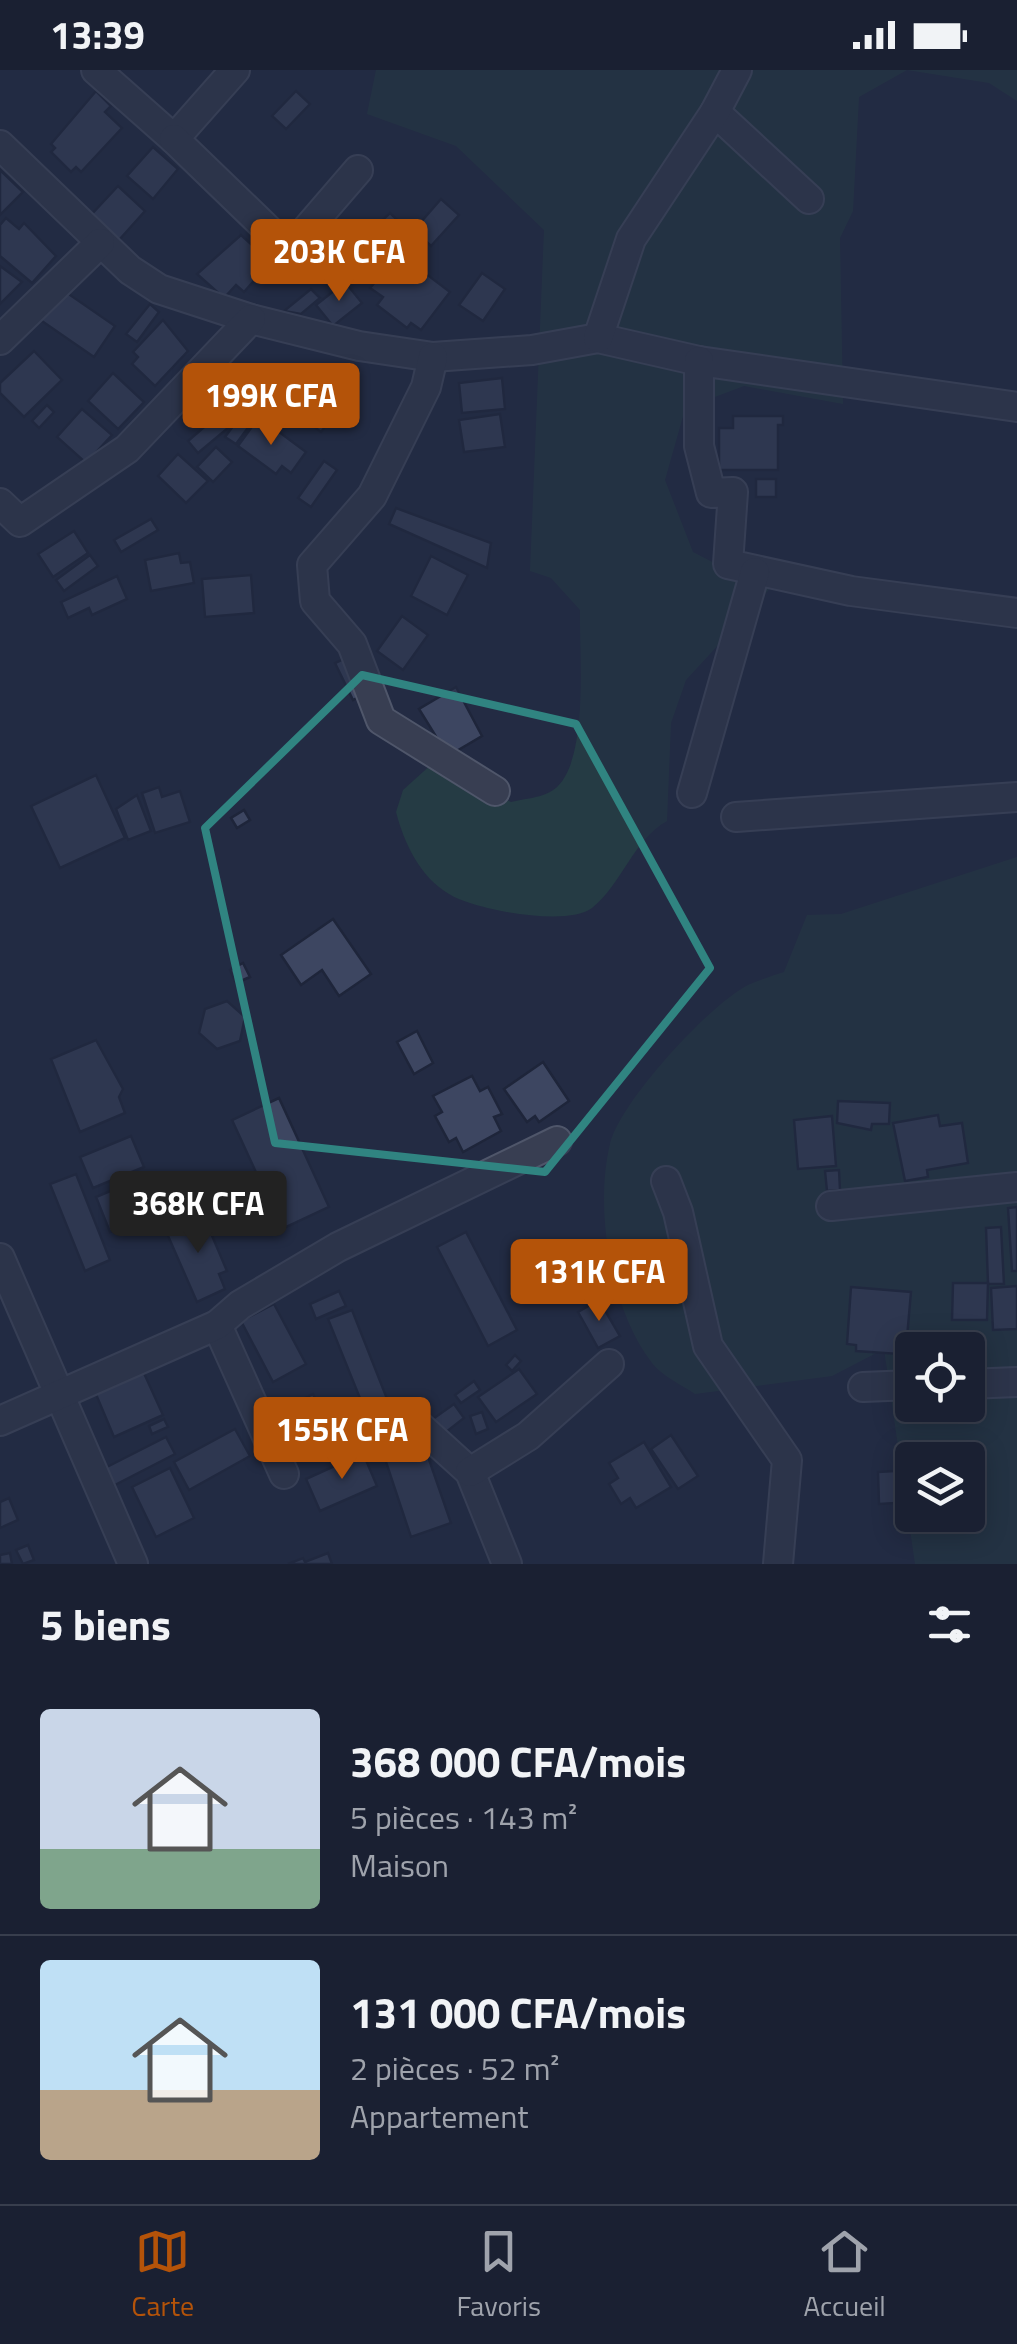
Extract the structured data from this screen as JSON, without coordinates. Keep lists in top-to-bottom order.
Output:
{
  "page": {
    "status": "13:39",
    "price": [
      "203K CFA",
      "199K CFA",
      "368K CFA",
      "131K CFA",
      "155K CFA"
    ],
    "heading": "5 biens",
    "list": [
      {
        "name": "368 000 CFA/mois",
        "note": "5 pièces · 143 m² · Maison"
      },
      {
        "name": "131 000 CFA/mois",
        "note": "2 pièces · 52 m² · Appartement"
      }
    ],
    "tabs": ["Carte", "Favoris", "Accueil"]
  }
}
